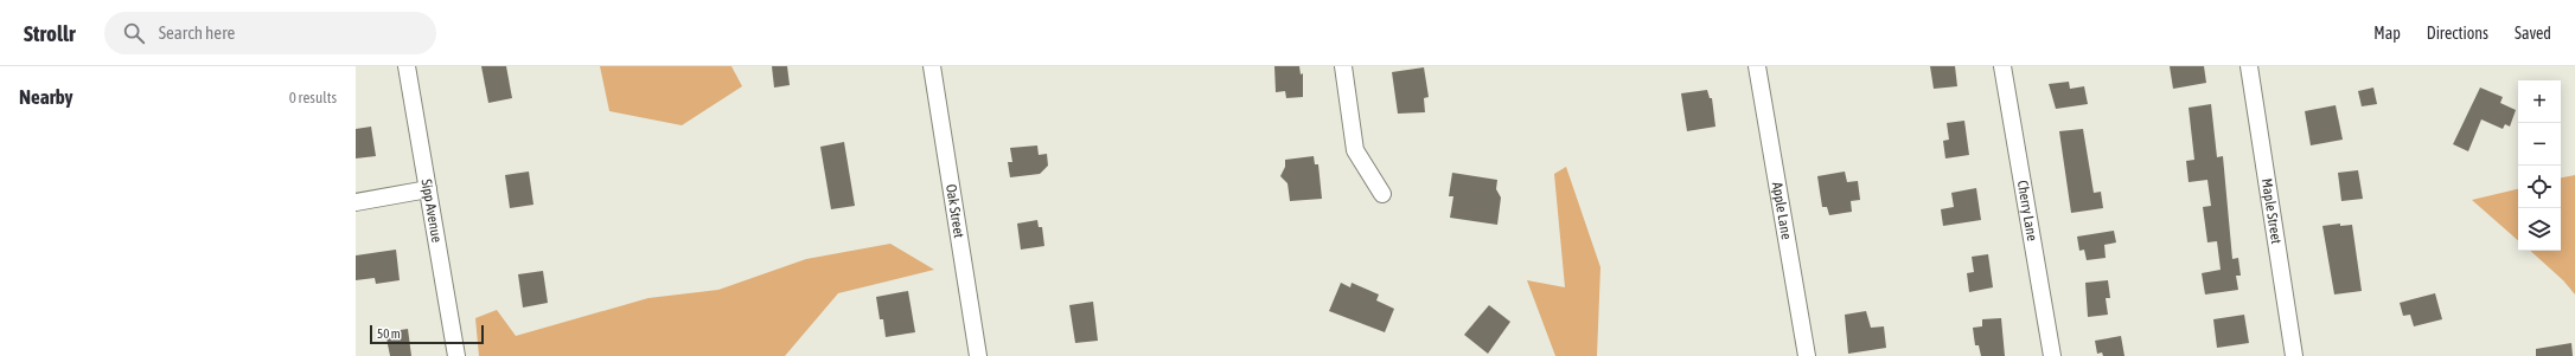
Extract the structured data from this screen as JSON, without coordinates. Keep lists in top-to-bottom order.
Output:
{
  "streets": {
    "street": [
      "Sipp Avenue",
      "Oak Street",
      "Cherry Lane",
      "Apple Lane",
      "Maple Street"
    ]
  },
  "scale_bar": "50 m",
  "page": {
    "header": "Strollr",
    "search": "Search here",
    "nav": ["Map", "Directions", "Saved"],
    "heading": ["Nearby", "0 results"],
    "map_buttons": ["+", "−"],
    "scale": "50 m"
  }
}
